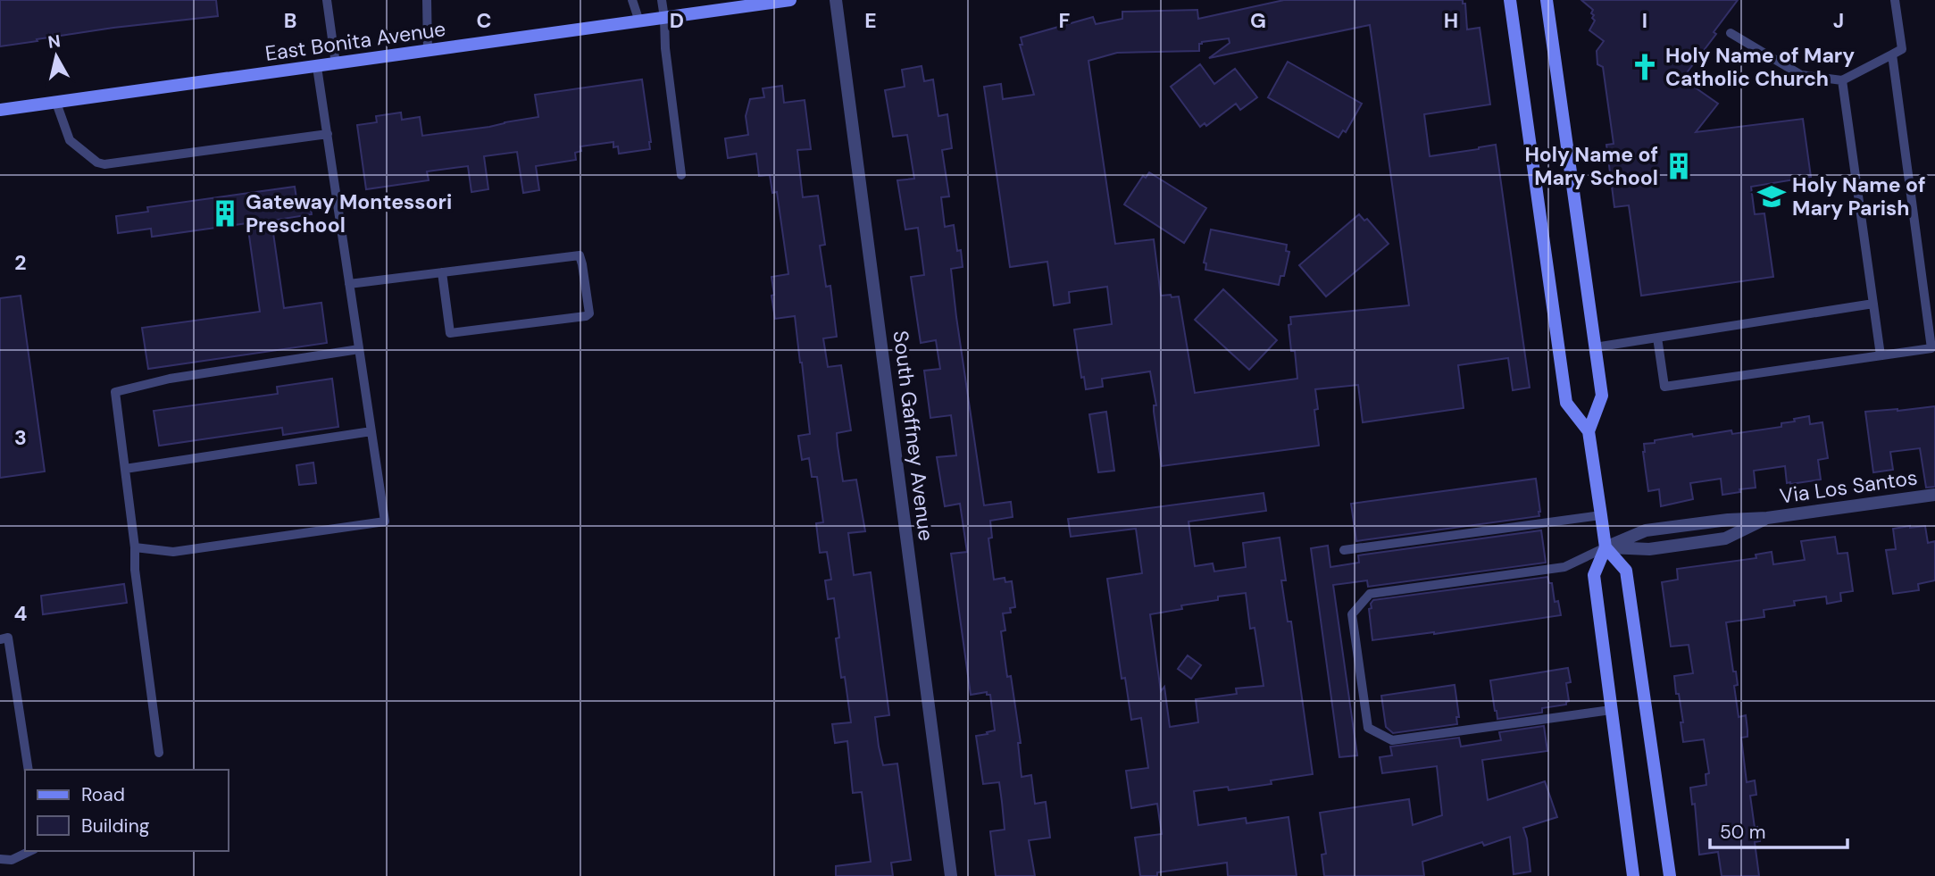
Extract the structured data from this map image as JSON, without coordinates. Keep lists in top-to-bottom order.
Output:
{
  "streets": {
    "main road": ["East Bonita Avenue"],
    "street": ["South Gaffney Avenue", "Via Los Santos"]
  },
  "places": {
    "church": ["Holy Name of Mary Catholic Church"],
    "building": ["Holy Name of Mary School", "Gateway Montessori Preschool"],
    "school or university": ["Holy Name of Mary Parish"]
  },
  "legend": ["Road", "Building"],
  "scale_bar": "50 m",
  "north": "top",
  "grid": {
    "columns": [
      "B",
      "C",
      "D",
      "E",
      "F",
      "G",
      "H",
      "I",
      "J"
    ],
    "rows": ["2", "3", "4"]
  }
}
